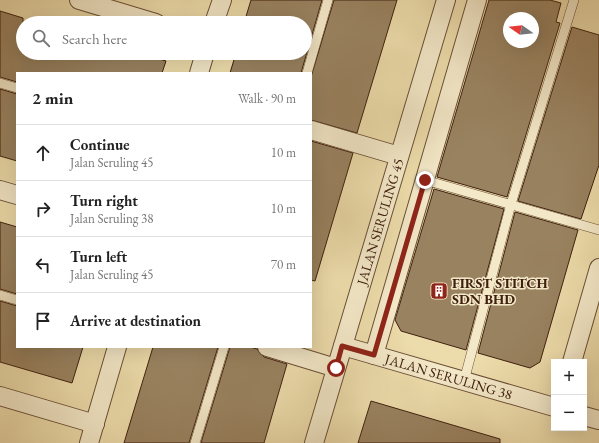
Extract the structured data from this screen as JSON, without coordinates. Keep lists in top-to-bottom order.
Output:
{
  "streets": {
    "street": ["JALAN SERULING 45", "JALAN SERULING 38"]
  },
  "crossings": [
    ["JALAN SERULING 45", "JALAN SERULING 38"]
  ],
  "places": {
    "building": ["FIRST STITCH SDN BHD"]
  },
  "north": "left",
  "page": {
    "search": "Search here",
    "heading": ["2 min", "Walk · 90 m"],
    "list": [
      ["Continue", "Jalan Seruling 45", "10 m"],
      ["Turn right", "Jalan Seruling 38", "10 m"],
      ["Turn left", "Jalan Seruling 45", "70 m"],
      "Arrive at destination"
    ],
    "map_buttons": ["+", "−"]
  }
}
